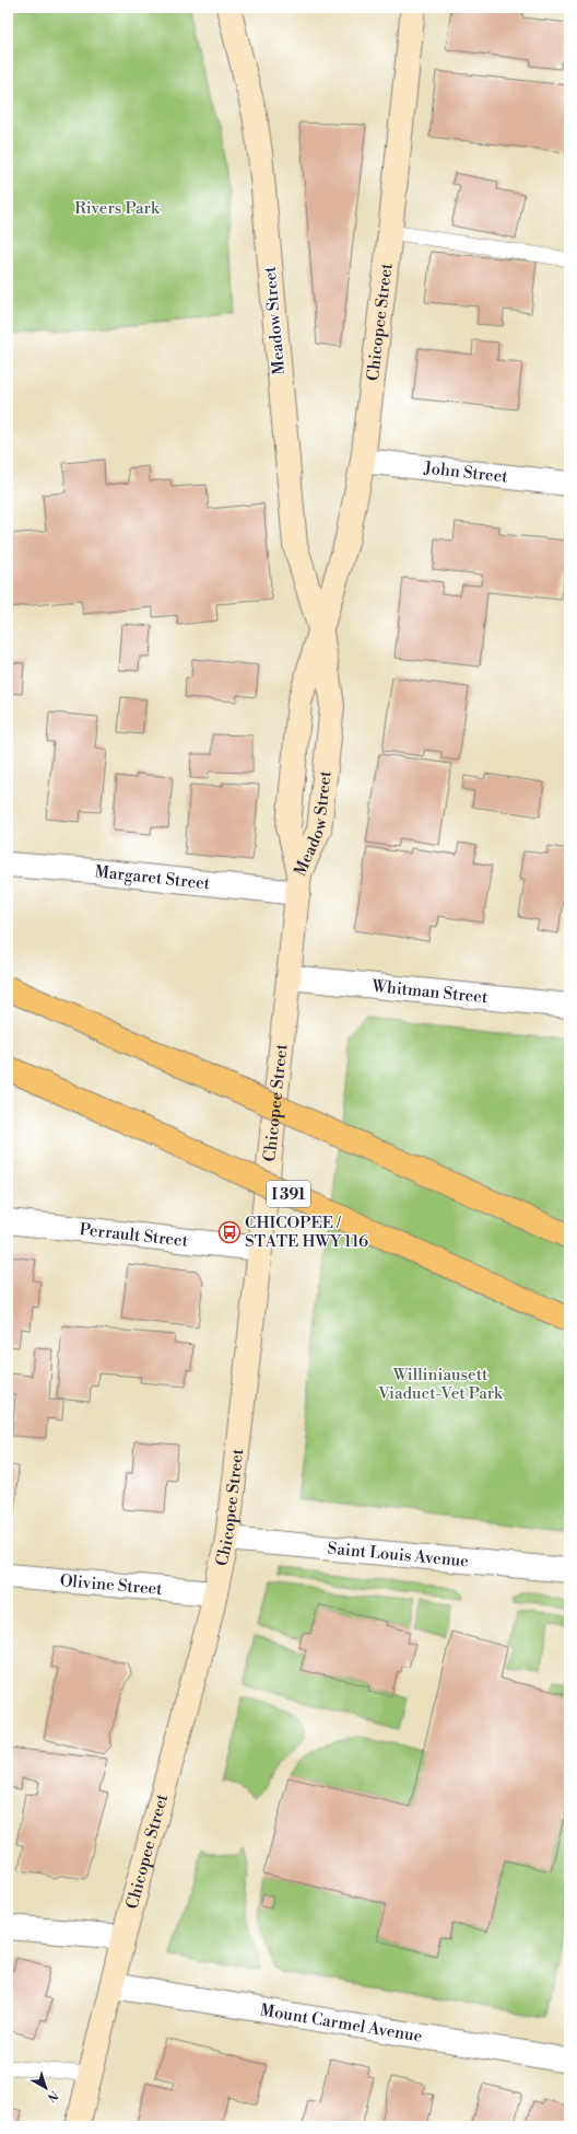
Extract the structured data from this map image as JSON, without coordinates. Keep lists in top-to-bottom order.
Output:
{
  "streets": {
    "highway": ["I 391"],
    "main road": ["Meadow Street", "Chicopee Street"],
    "street": [
      "John Street",
      "Margaret Street",
      "Whitman Street",
      "Perrault Street",
      "Saint Louis Avenue",
      "Olivine Street",
      "Mount Carmel Avenue"
    ]
  },
  "crossings": [
    ["Meadow Street", "Chicopee Street"],
    ["Meadow Street", "Margaret Street"],
    ["Chicopee Street", "John Street"],
    ["Chicopee Street", "Margaret Street"],
    ["Chicopee Street", "Whitman Street"],
    ["Chicopee Street", "Perrault Street"],
    ["Chicopee Street", "Saint Louis Avenue"],
    ["Chicopee Street", "Olivine Street"],
    ["Chicopee Street", "Mount Carmel Avenue"]
  ],
  "parks": ["Rivers Park", "Williniausett Viaduct-Vet Park"],
  "places": {
    "bus stop": ["CHICOPEE / STATE HWY 116"]
  },
  "north": "bottom right"
}
